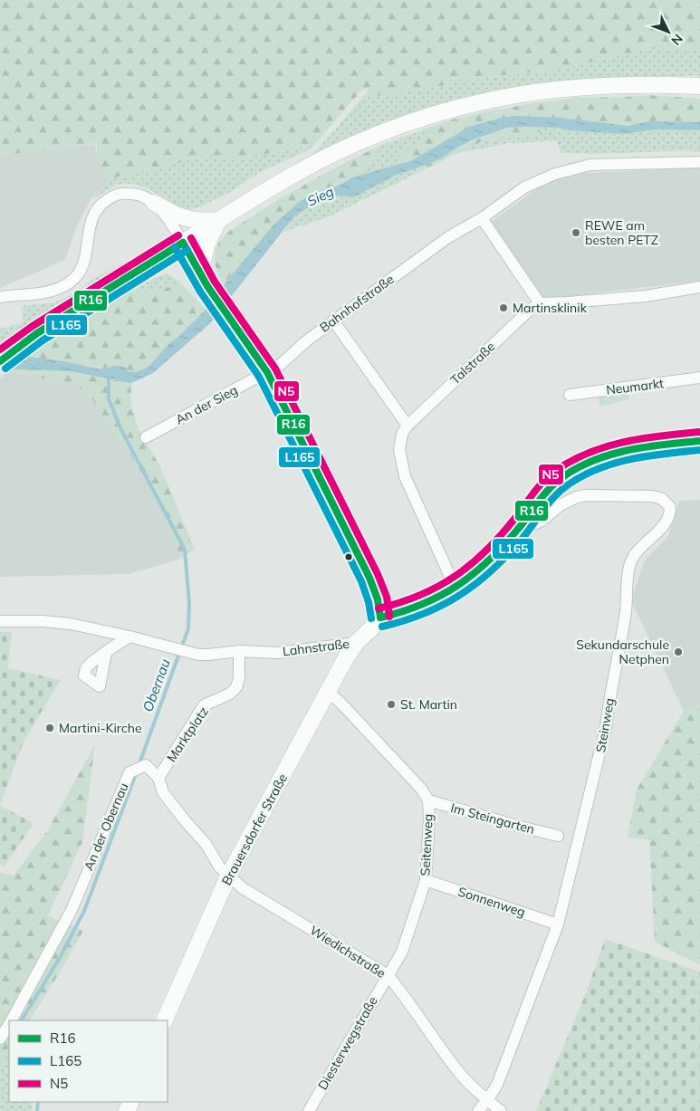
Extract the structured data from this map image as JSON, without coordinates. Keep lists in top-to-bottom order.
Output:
{
  "streets": {
    "main road": ["Lahnstraße", "Brauersdorfer Straße"],
    "street": [
      "Bahnhofstraße",
      "Talstraße",
      "Neumarkt",
      "An der Sieg",
      "Steinweg",
      "Marktplatz",
      "Im Steingarten",
      "An der Obernau",
      "Seitenweg",
      "Sonnenweg",
      "Wiedichstraße",
      "Diesterwegstraße"
    ]
  },
  "crossings": [
    ["Bahnhofstraße", "An der Sieg"],
    ["Lahnstraße", "Marktplatz"],
    ["Lahnstraße", "Brauersdorfer Straße"],
    ["Steinweg", "Sonnenweg"],
    ["Steinweg", "Wiedichstraße"],
    ["Marktplatz", "An der Obernau"],
    ["Im Steingarten", "Seitenweg"],
    ["An der Obernau", "Brauersdorfer Straße"],
    ["An der Obernau", "Wiedichstraße"],
    ["Brauersdorfer Straße", "Seitenweg"],
    ["Brauersdorfer Straße", "Wiedichstraße"],
    ["Seitenweg", "Sonnenweg"],
    ["Seitenweg", "Wiedichstraße"],
    ["Seitenweg", "Diesterwegstraße"],
    ["Wiedichstraße", "Diesterwegstraße"]
  ],
  "water": ["Sieg", "Obernau"],
  "places": [
    "REWE am besten PETZ",
    "Martinsklinik",
    "Sekundarschule Netphen",
    "St. Martin",
    "Martini-Kirche"
  ],
  "lines": ["transit line N5", "transit line R16", "transit line L165"],
  "legend": ["R16", "L165", "N5"],
  "north": "bottom right"
}
